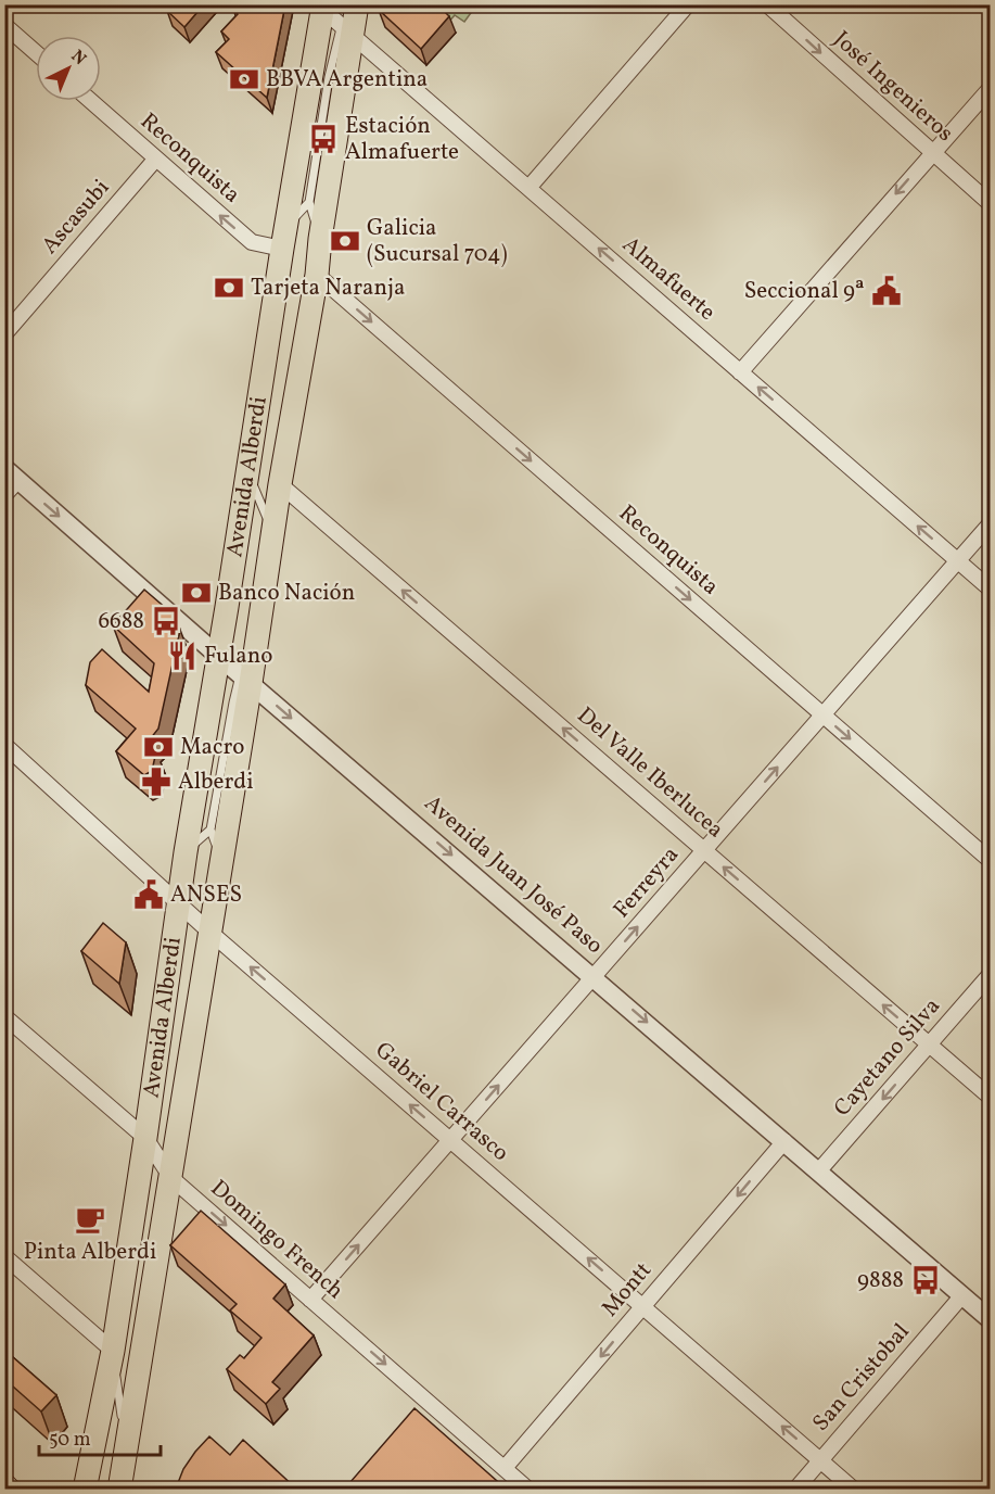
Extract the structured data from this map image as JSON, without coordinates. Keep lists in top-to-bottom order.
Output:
{
  "streets": {
    "main road": ["Avenida Alberdi"],
    "street": [
      "José Ingenieros",
      "Reconquista",
      "Ascasubi",
      "Almafuerte",
      "Del Valle Iberlucea",
      "Avenida Juan José Paso",
      "Ferreyra",
      "Cayetano Silva",
      "Gabriel Carrasco",
      "Domingo French",
      "Montt",
      "San Cristobal"
    ]
  },
  "crossings": [
    ["Reconquista", "Ascasubi"],
    ["Reconquista", "Avenida Alberdi"],
    ["Reconquista", "Ferreyra"],
    ["Almafuerte", "Avenida Alberdi"],
    ["Almafuerte", "Ferreyra"],
    ["Avenida Alberdi", "Del Valle Iberlucea"],
    ["Avenida Alberdi", "Avenida Juan José Paso"],
    ["Avenida Alberdi", "Gabriel Carrasco"],
    ["Avenida Alberdi", "Domingo French"],
    ["Del Valle Iberlucea", "Ferreyra"],
    ["Del Valle Iberlucea", "Cayetano Silva"],
    ["Avenida Juan José Paso", "Ferreyra"],
    ["Avenida Juan José Paso", "Cayetano Silva"],
    ["Avenida Juan José Paso", "Montt"],
    ["Avenida Juan José Paso", "San Cristobal"],
    ["Ferreyra", "Gabriel Carrasco"],
    ["Ferreyra", "Domingo French"],
    ["Gabriel Carrasco", "Montt"],
    ["Gabriel Carrasco", "San Cristobal"],
    ["Domingo French", "Montt"]
  ],
  "one_way": [
    "José Ingenieros",
    "Almafuerte",
    "Del Valle Iberlucea",
    "Avenida Juan José Paso",
    "Ferreyra",
    "Cayetano Silva",
    "Gabriel Carrasco",
    "Domingo French",
    "Montt"
  ],
  "places": {
    "bank": [
      "BBVA Argentina",
      "Galicia (Sucursal 704)",
      "Tarjeta Naranja",
      "Banco Nación",
      "Macro"
    ],
    "bus stop": ["Estación Almafuerte", "6688", "9888"],
    "public building": ["Seccional 9ª", "ANSES"],
    "restaurant": ["Fulano"],
    "pharmacy": ["Alberdi"],
    "cafe": ["Pinta Alberdi"]
  },
  "scale_bar": "50 m",
  "north": "top right"
}
